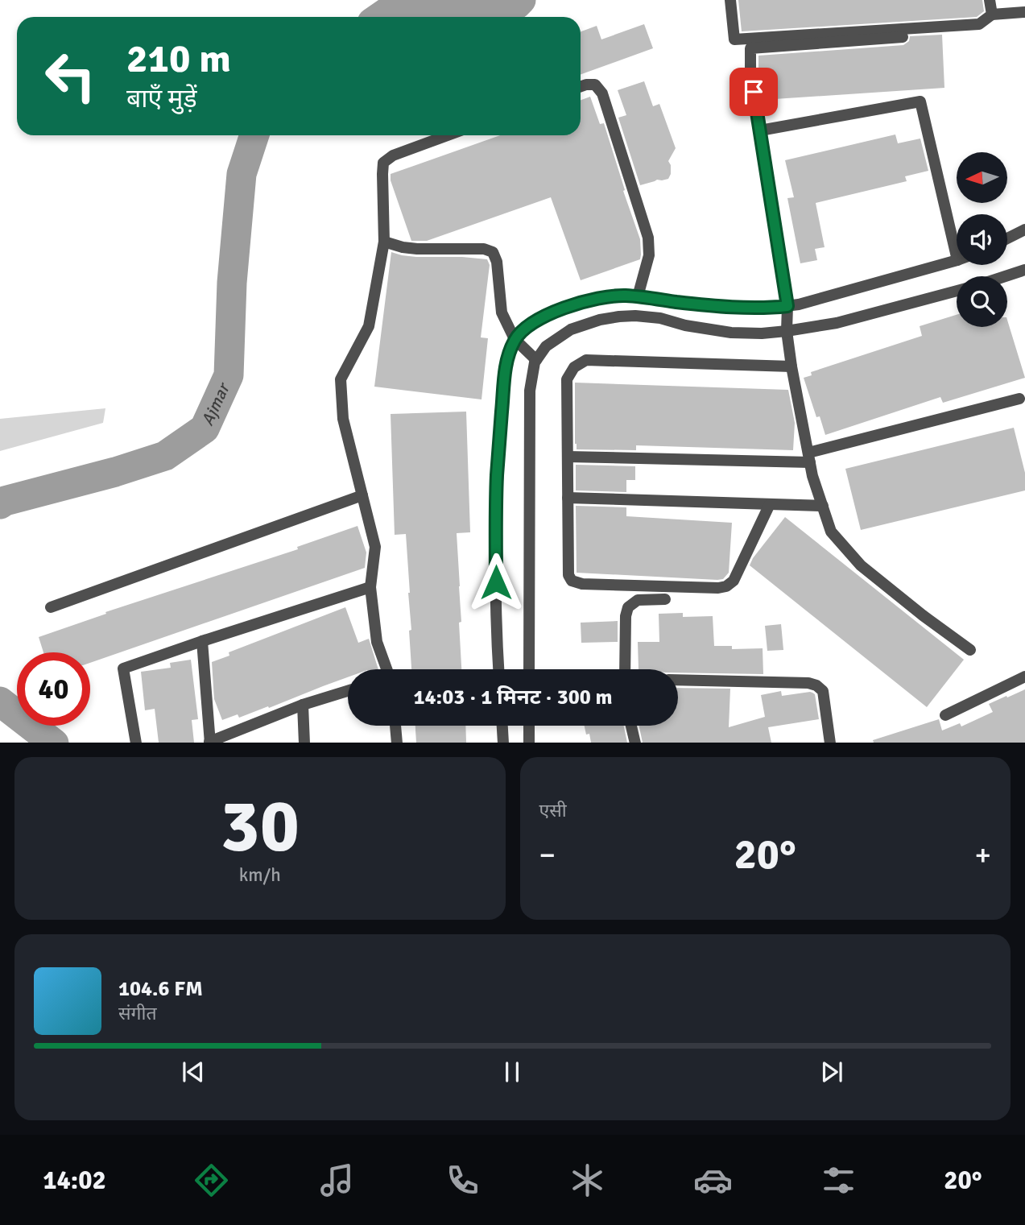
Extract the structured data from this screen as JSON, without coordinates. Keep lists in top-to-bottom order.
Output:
{
  "water": ["Ajmar"],
  "north": "left",
  "page": {
    "turn": ["210 m", "बाएँ मुड़ें"],
    "limit": "40",
    "trip": "14:03 · 1 मिनट · 300 m",
    "tile": [
      ["30", "km/h"],
      "एसी"
    ],
    "heat": ["−", "20°", "+"],
    "song": ["104.6 FM", "संगीत"],
    "tabs": ["14:02", "20°"]
  }
}
